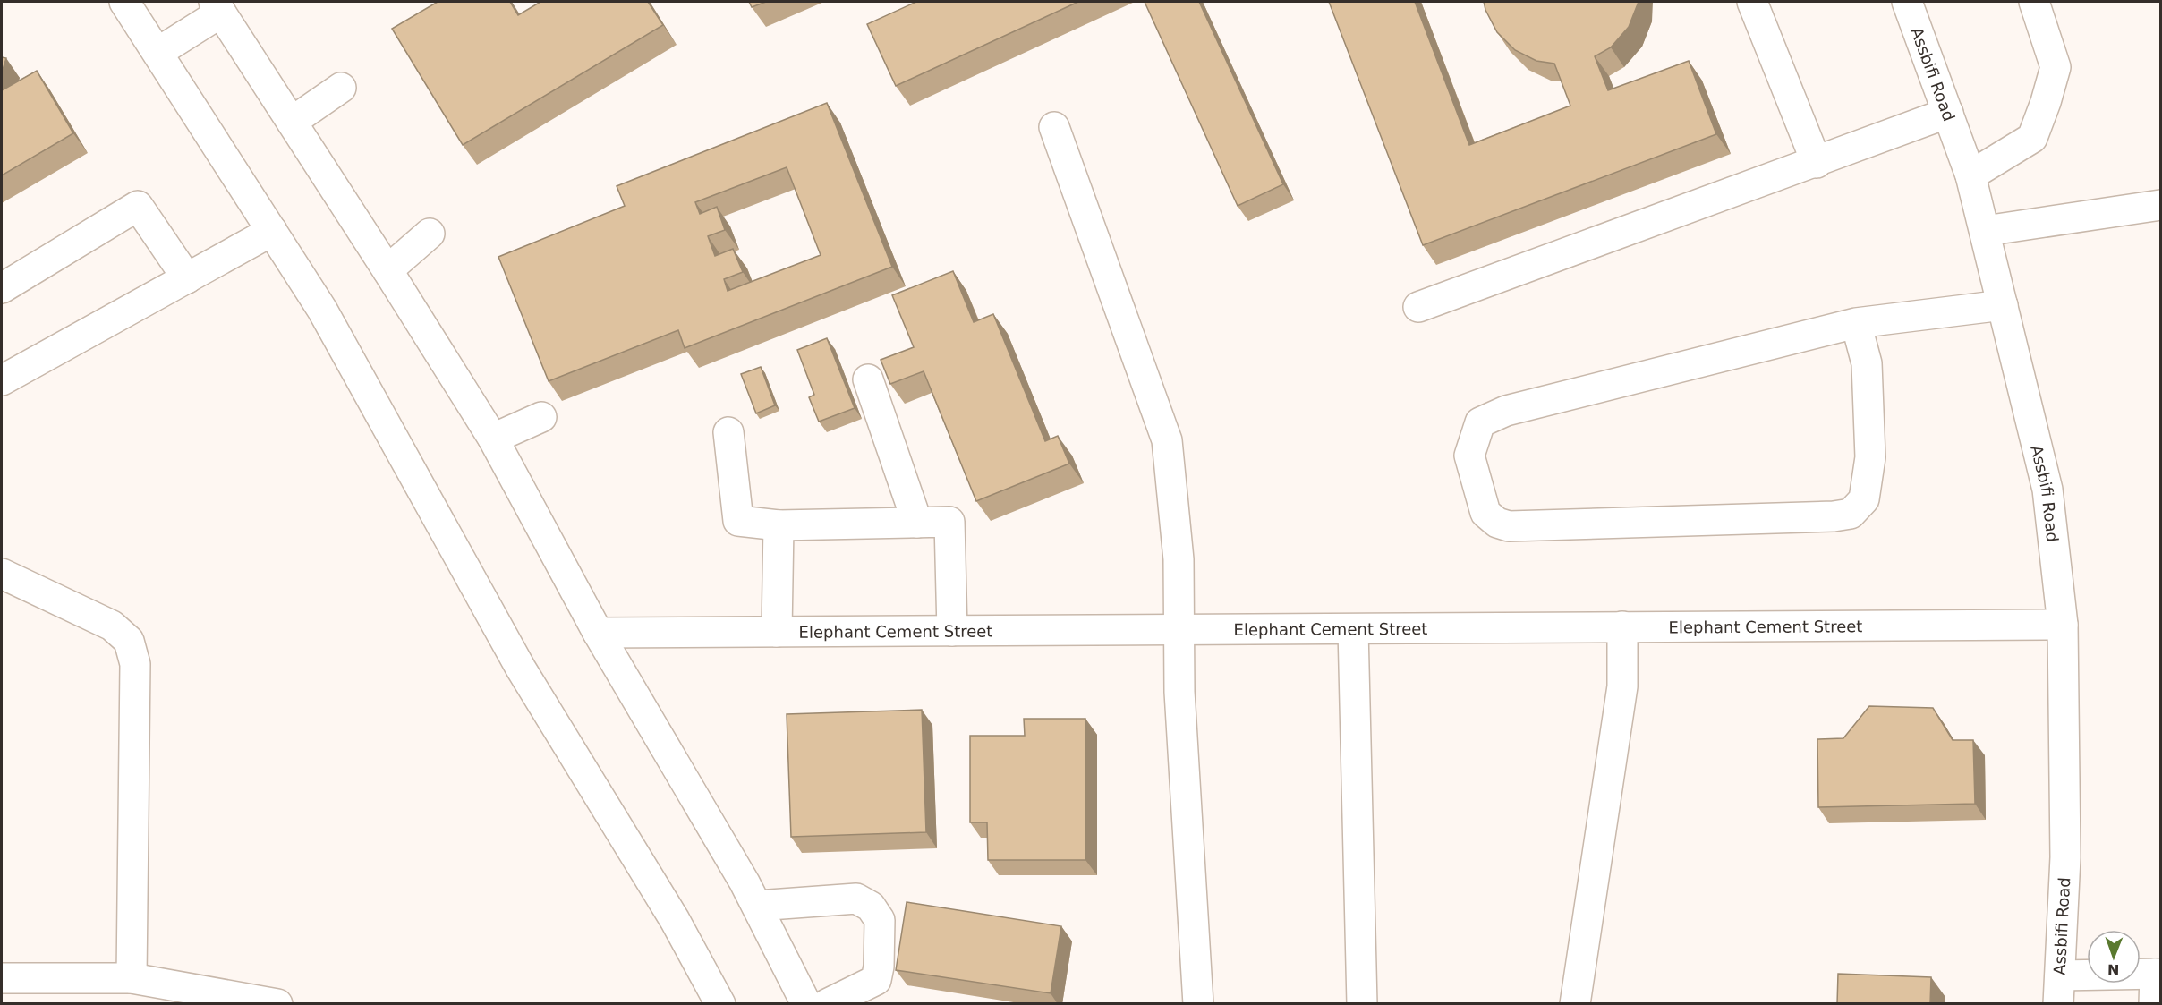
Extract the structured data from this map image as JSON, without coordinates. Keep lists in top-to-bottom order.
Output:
{
  "streets": {
    "street": ["Assbifi Road", "Elephant Cement Street"]
  },
  "crossings": [
    ["Assbifi Road", "Elephant Cement Street"]
  ],
  "north": "bottom"
}
